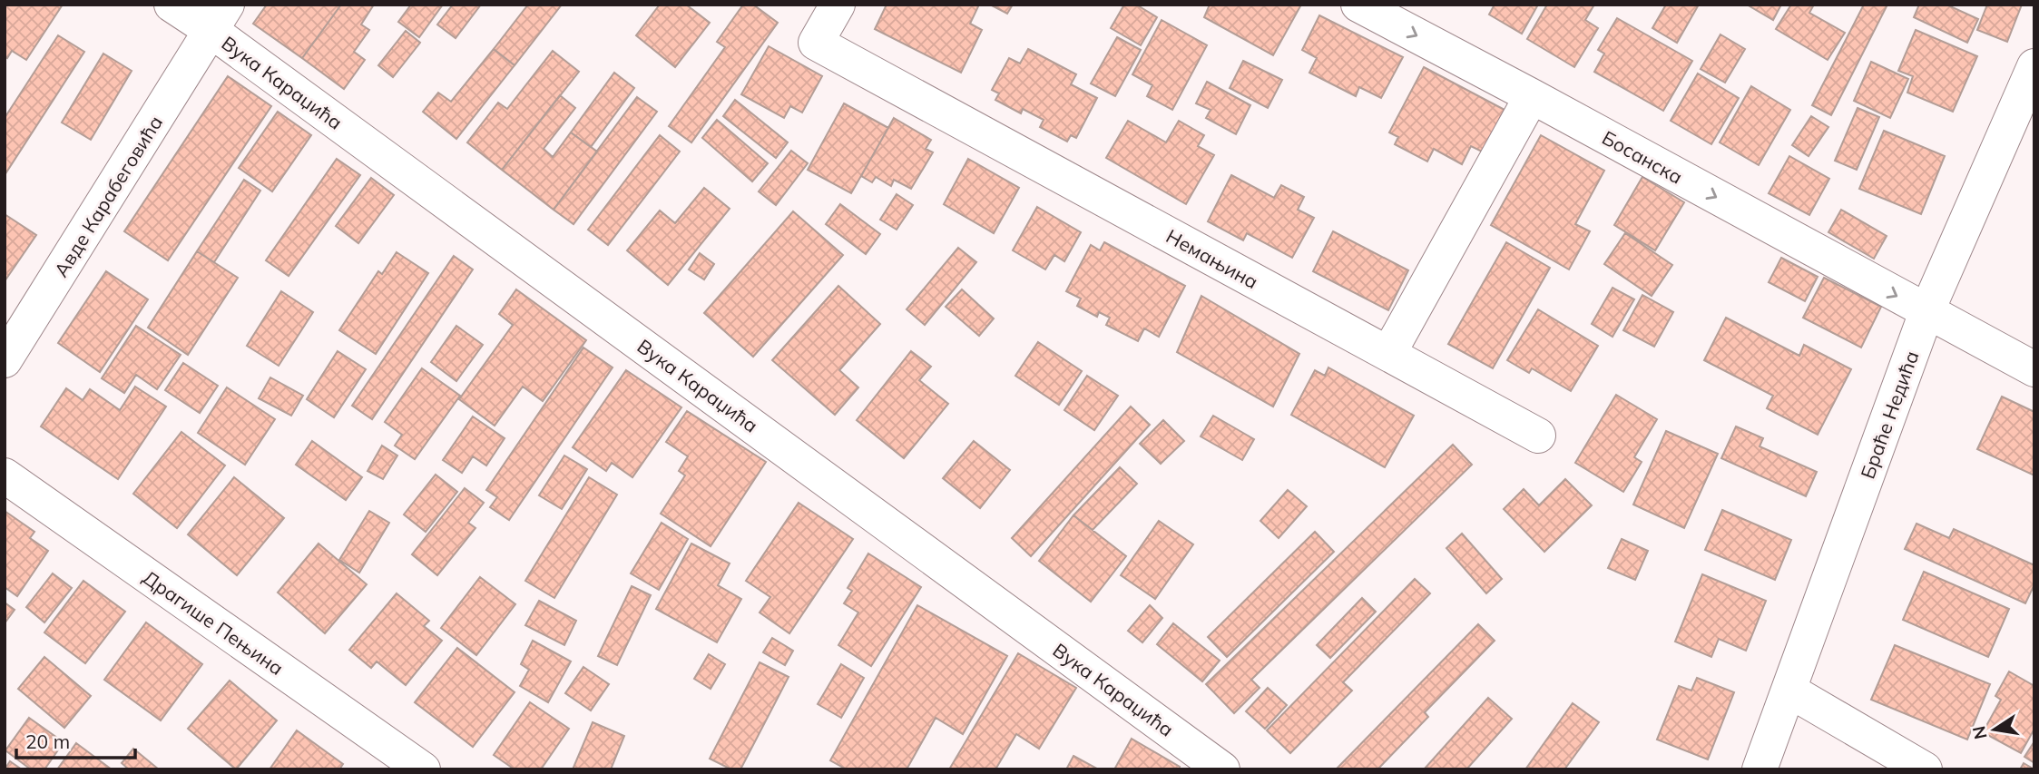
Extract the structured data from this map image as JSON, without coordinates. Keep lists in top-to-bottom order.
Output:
{
  "streets": {
    "street": [
      "Вука Караџића",
      "Босанска",
      "Авде Карабеговића",
      "Немањина",
      "Браће Недића",
      "Драгише Пењина"
    ]
  },
  "crossings": [
    ["Вука Караџића", "Авде Карабеговића"],
    ["Босанска", "Браће Недића"]
  ],
  "one_way": ["Босанска"],
  "scale_bar": "20 m",
  "north": "left"
}
